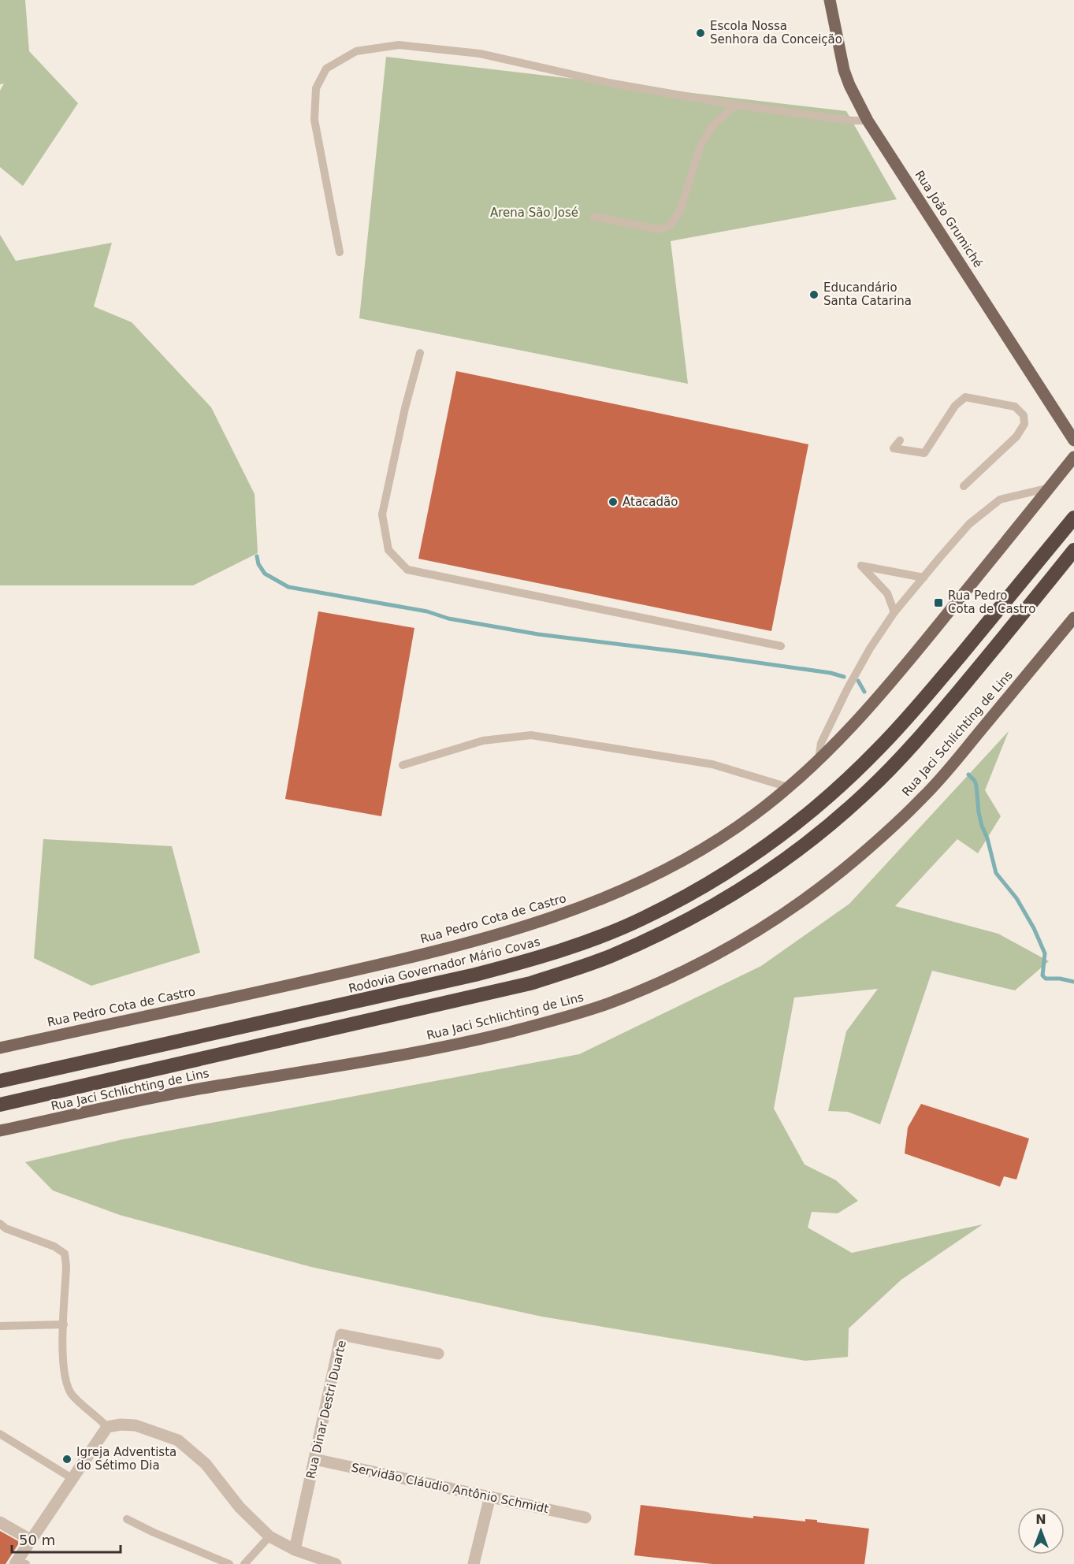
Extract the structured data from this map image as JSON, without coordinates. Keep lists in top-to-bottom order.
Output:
{
  "streets": {
    "highway": ["Rodovia Governador Mário Covas"],
    "main road": ["Rua João Grumiché", "Rua Jaci Schlichting de Lins", "Rua Pedro Cota de Castro"],
    "street": ["Rua Dinar Destri Duarte", "Servidão Cláudio Antônio Schmidt"]
  },
  "crossings": [
    ["Rua Dinar Destri Duarte", "Servidão Cláudio Antônio Schmidt"]
  ],
  "parks": ["Arena São José"],
  "places": {
    "other": [
      "Escola Nossa Senhora da Conceição",
      "Educandário Santa Catarina",
      "Atacadão",
      "Igreja Adventista do Sétimo Dia"
    ],
    "transit": ["Rua Pedro Cota de Castro"]
  },
  "scale_bar": "50 m",
  "north": "top"
}
